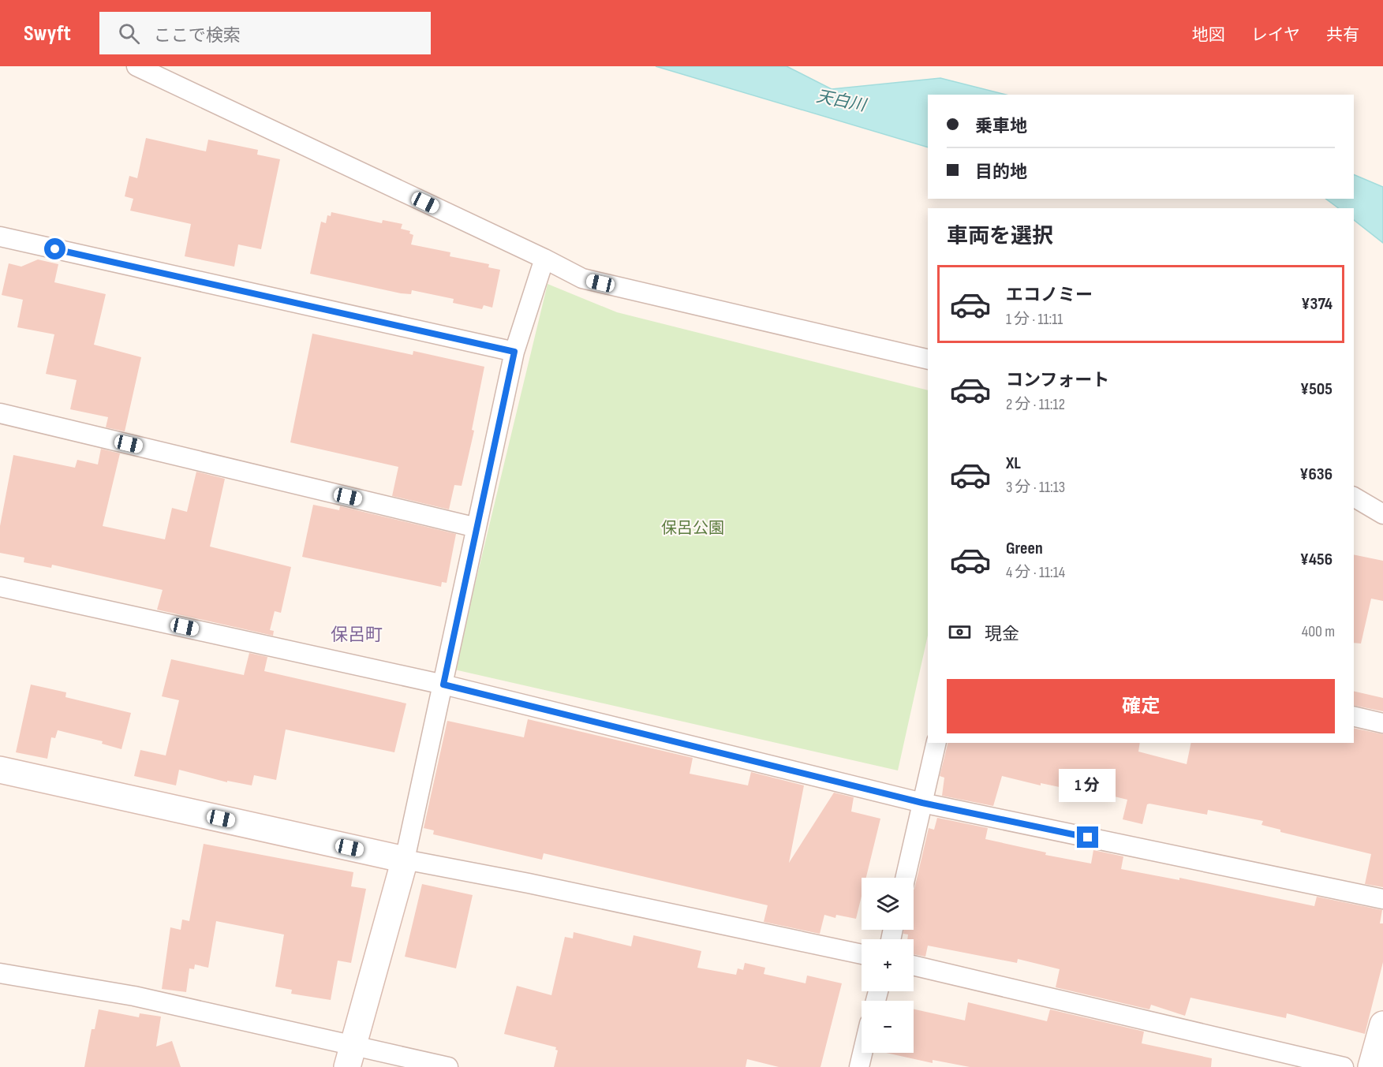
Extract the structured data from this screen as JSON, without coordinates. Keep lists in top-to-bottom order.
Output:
{
  "districts": ["保呂町"],
  "water": ["天白川"],
  "parks": ["保呂公園"],
  "page": {
    "header": "Swyft",
    "search": "ここで検索",
    "nav": ["地図", "レイヤ", "共有"],
    "banner": ["乗車地", "目的地"],
    "heading": "車両を選択",
    "list": [
      {
        "name": "エコノミー",
        "note": "1 分 · 11:11",
        "value": "¥374"
      },
      {
        "name": "コンフォート",
        "note": "2 分 · 11:12",
        "value": "¥505"
      },
      {
        "name": "XL",
        "note": "3 分 · 11:13",
        "value": "¥636"
      },
      {
        "name": "Green",
        "note": "4 分 · 11:14",
        "value": "¥456"
      }
    ],
    "pay": ["現金", "400 m"],
    "buttons": "確定",
    "bubble": "1 分",
    "map_buttons": ["+", "−"]
  }
}
